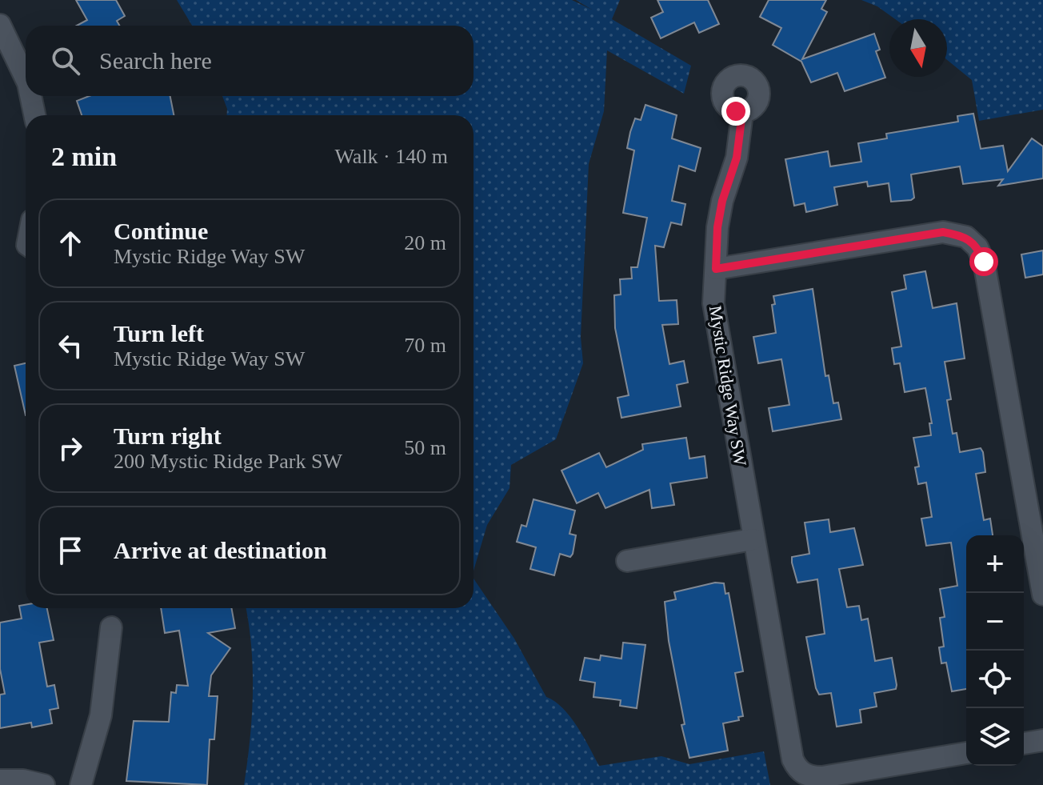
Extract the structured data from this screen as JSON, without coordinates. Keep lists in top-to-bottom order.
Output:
{
  "streets": {
    "street": ["Mystic Ridge Way SW"]
  },
  "north": "bottom",
  "page": {
    "search": "Search here",
    "heading": ["2 min", "Walk · 140 m"],
    "list": [
      ["Continue", "Mystic Ridge Way SW", "20 m"],
      ["Turn left", "Mystic Ridge Way SW", "70 m"],
      ["Turn right", "200 Mystic Ridge Park SW", "50 m"],
      "Arrive at destination"
    ],
    "map_buttons": ["+", "−"]
  }
}
